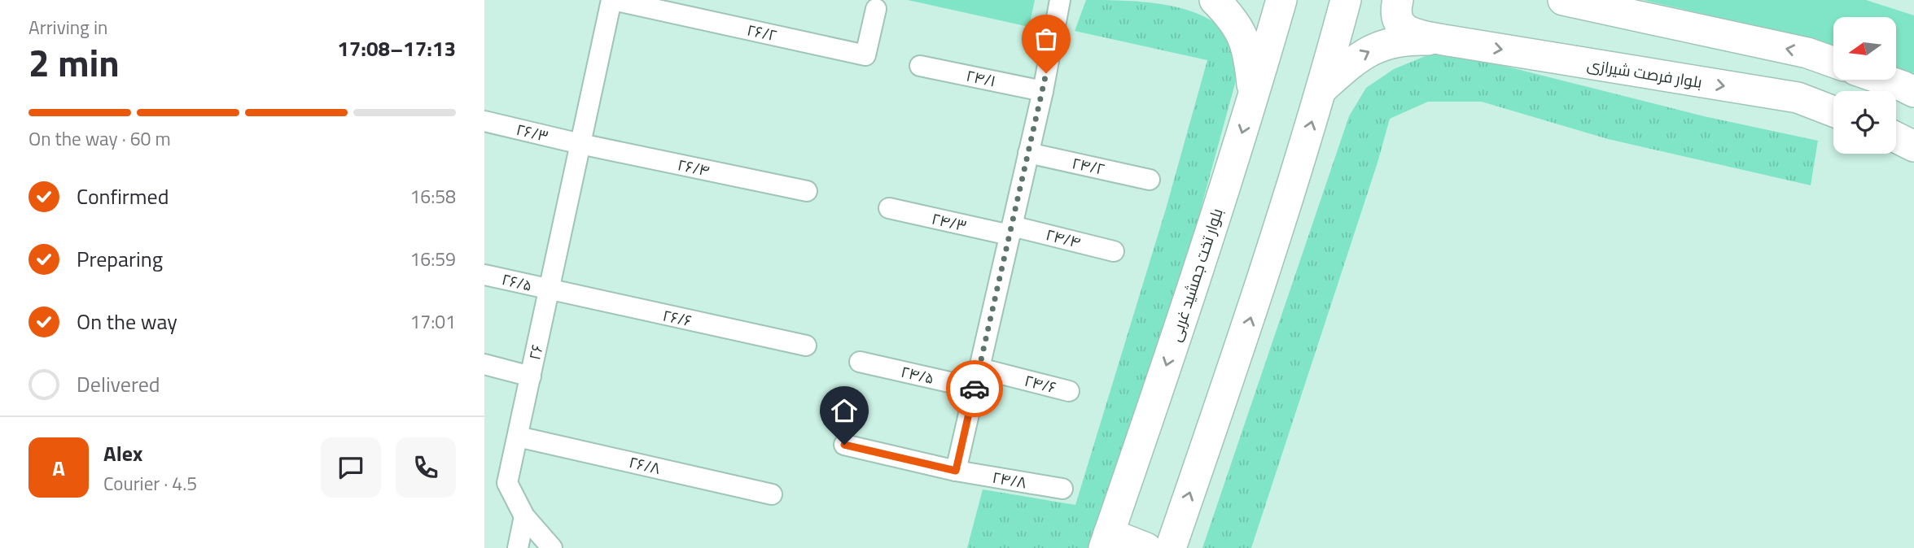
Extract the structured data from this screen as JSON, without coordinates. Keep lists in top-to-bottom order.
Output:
{
  "streets": {
    "main road": ["بلوار فرصت شیرازی", "بلوار تخت جمشید غربی"],
    "street": [
      "۲۶/۲",
      "۲۴/۱",
      "۲۶/۳",
      "۲۴/۲",
      "۲۶/۴",
      "۲۴/۳",
      "۲۴/۴",
      "۲۶/۵",
      "۲۶/۶",
      "۲۶",
      "۲۴/۵",
      "۲۴/۶",
      "۲۶/۸",
      "۲۴/۸"
    ]
  },
  "crossings": [
    ["۲۶/۲", "۲۶"],
    ["۲۶/۳", "۲۶/۴"],
    ["۲۶/۳", "۲۶"],
    ["۲۶/۴", "۲۶"],
    ["۲۴/۳", "۲۴/۴"],
    ["۲۶/۵", "۲۶/۶"],
    ["۲۶/۵", "۲۶"],
    ["۲۶/۶", "۲۶"],
    ["۲۶", "۲۶/۸"],
    ["۲۴/۵", "۲۴/۶"]
  ],
  "north": "left",
  "page": {
    "heading": ["2 min", "Arriving in", "17:08–17:13"],
    "panel": ["Alex", "Courier · 4.5"],
    "bar": "On the way · 60 m",
    "list": [
      ["Confirmed", "16:58"],
      ["Preparing", "16:59"],
      ["On the way", "17:01"],
      "Delivered"
    ],
    "round": "A"
  }
}
